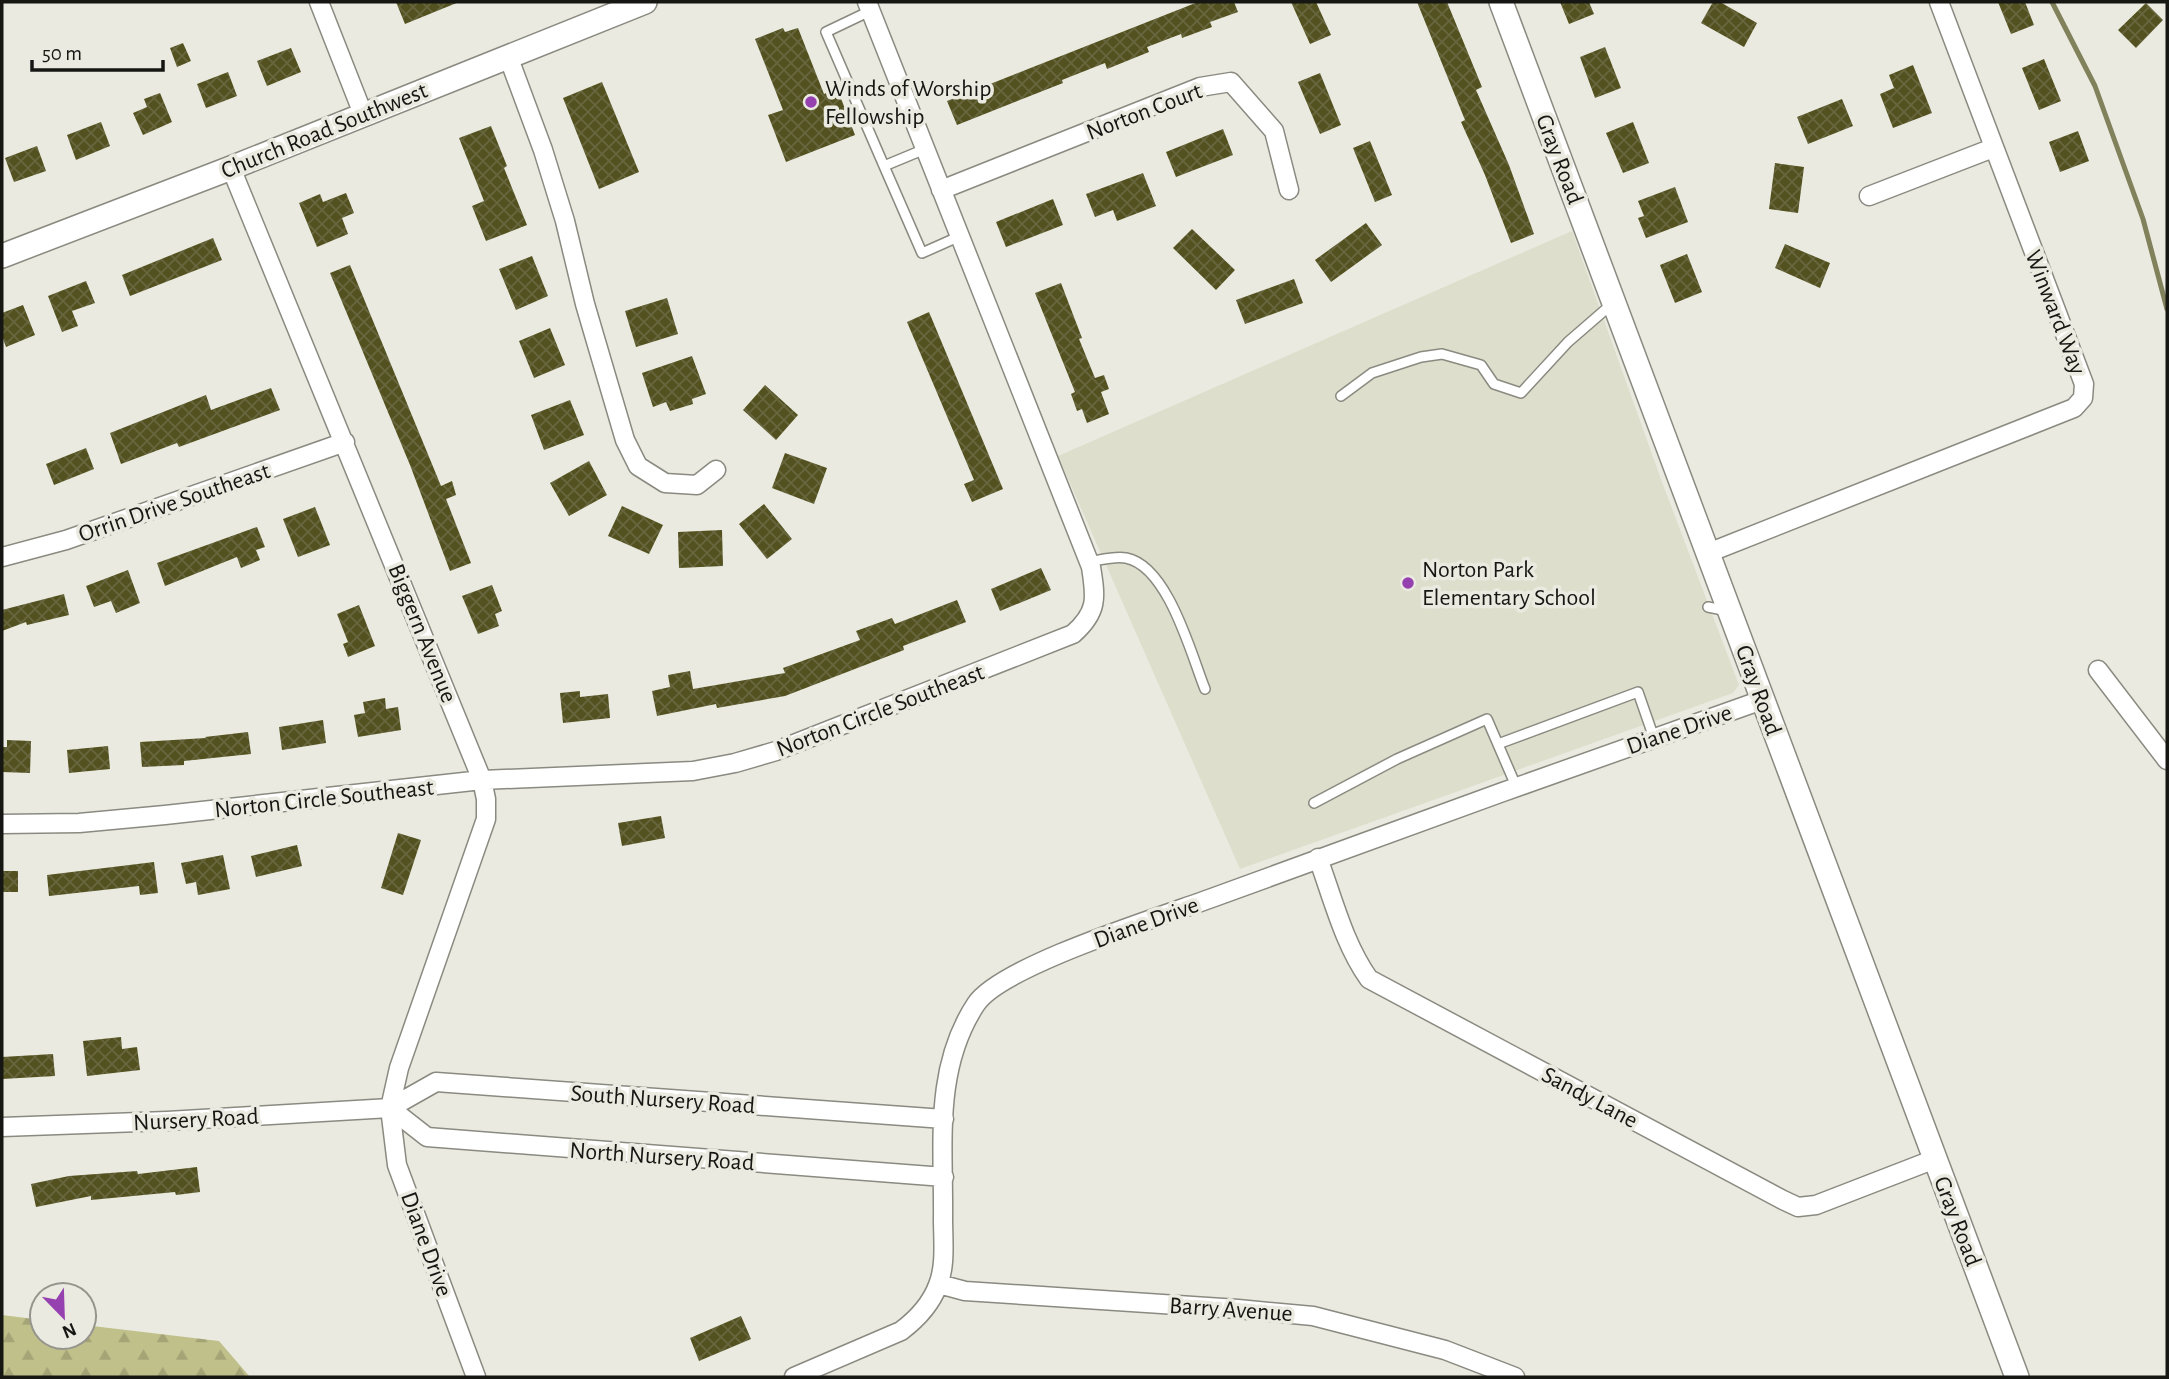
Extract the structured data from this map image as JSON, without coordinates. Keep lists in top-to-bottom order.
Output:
{
  "streets": {
    "street": [
      "Norton Court",
      "Church Road Southwest",
      "Gray Road",
      "Winward Way",
      "Orrin Drive Southeast",
      "Biggern Avenue",
      "Norton Circle Southeast",
      "Diane Drive",
      "Sandy Lane",
      "South Nursery Road",
      "Nursery Road",
      "North Nursery Road",
      "Barry Avenue"
    ]
  },
  "crossings": [
    ["Norton Court", "Norton Circle Southeast"],
    ["Church Road Southwest", "Biggern Avenue"],
    ["Gray Road", "Winward Way"],
    ["Gray Road", "Diane Drive"],
    ["Gray Road", "Sandy Lane"],
    ["Orrin Drive Southeast", "Biggern Avenue"],
    ["Biggern Avenue", "Norton Circle Southeast"],
    ["Biggern Avenue", "Diane Drive"],
    ["Biggern Avenue", "South Nursery Road"],
    ["Biggern Avenue", "Nursery Road"],
    ["Biggern Avenue", "North Nursery Road"],
    ["Diane Drive", "Sandy Lane"],
    ["Diane Drive", "South Nursery Road"],
    ["Diane Drive", "Nursery Road"],
    ["Diane Drive", "North Nursery Road"],
    ["Diane Drive", "Barry Avenue"],
    ["South Nursery Road", "Nursery Road"],
    ["South Nursery Road", "North Nursery Road"],
    ["Nursery Road", "North Nursery Road"]
  ],
  "places": ["Winds of Worship Fellowship", "Norton Park Elementary School"],
  "scale_bar": "50 m",
  "north": "bottom right"
}
